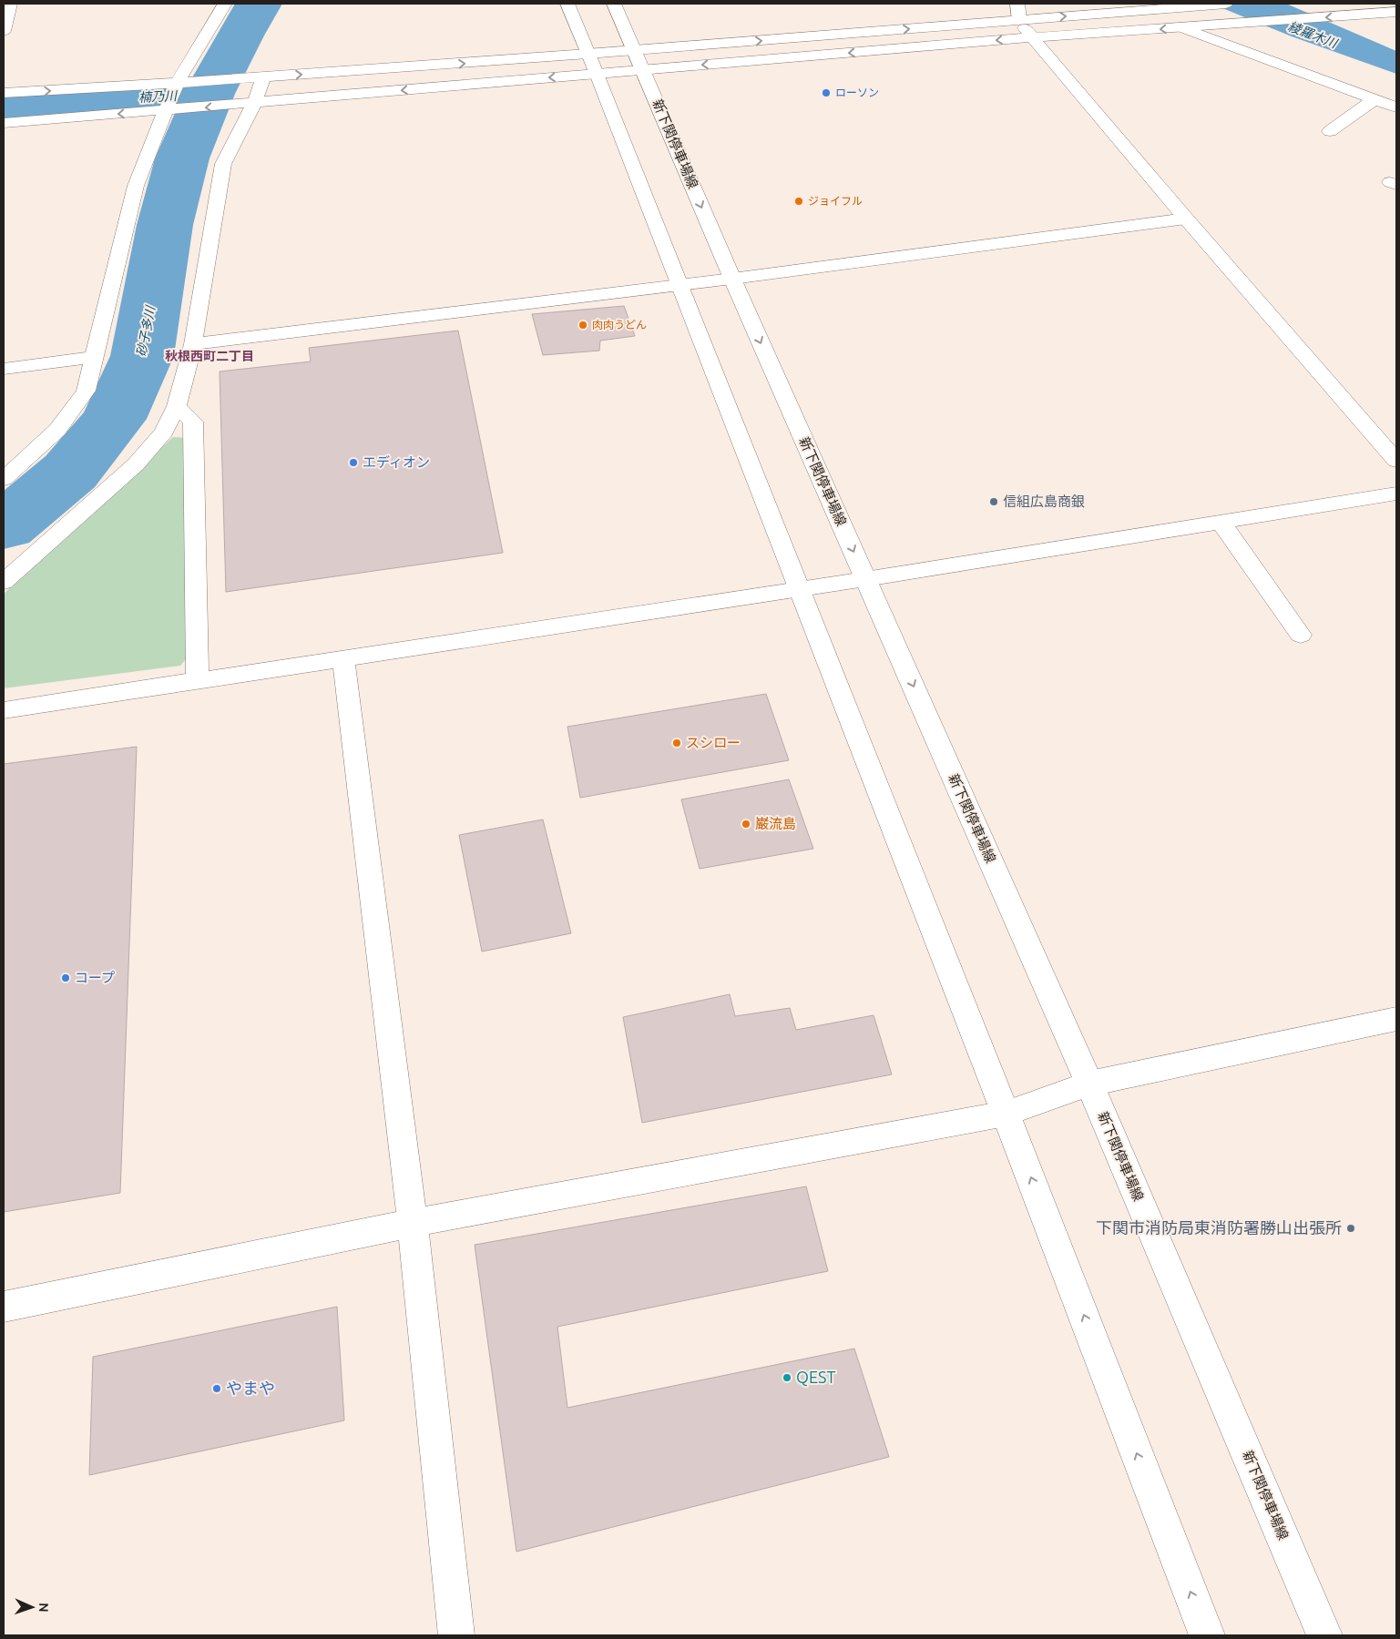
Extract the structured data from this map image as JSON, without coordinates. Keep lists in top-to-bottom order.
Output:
{
  "streets": {
    "street": ["新下関停車場線"]
  },
  "districts": ["秋根西町二丁目"],
  "water": ["綾羅木川", "楠乃川", "砂子多川"],
  "places": [
    "ローソン",
    "ジョイフル",
    "肉肉うどん",
    "エディオン",
    "信組広島商銀",
    "スシロー",
    "巌流島",
    "コープ",
    "下関市消防局東消防署勝山出張所",
    "QEST",
    "やまや"
  ],
  "north": "right"
}
